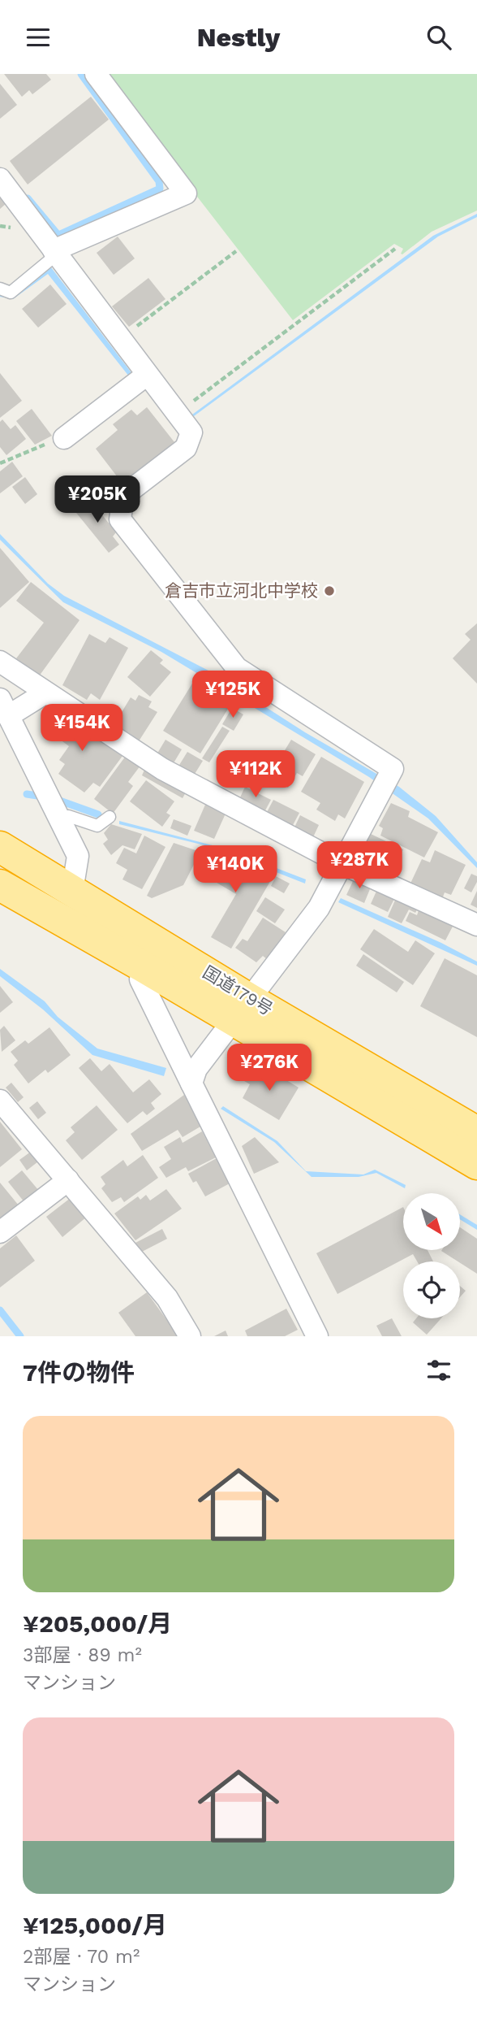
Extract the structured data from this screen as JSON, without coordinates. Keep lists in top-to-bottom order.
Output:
{
  "streets": {
    "highway": ["国道179号"]
  },
  "places": ["倉吉市立河北中学校"],
  "north": "bottom right",
  "page": {
    "header": "Nestly",
    "price": [
      "¥205K",
      "¥125K",
      "¥154K",
      "¥112K",
      "¥287K",
      "¥140K",
      "¥276K"
    ],
    "heading": "7件の物件",
    "list": [
      {
        "name": "¥205,000/月",
        "note": "3部屋 · 89 m² · マンション"
      },
      {
        "name": "¥125,000/月",
        "note": "2部屋 · 70 m² · マンション"
      }
    ]
  }
}
